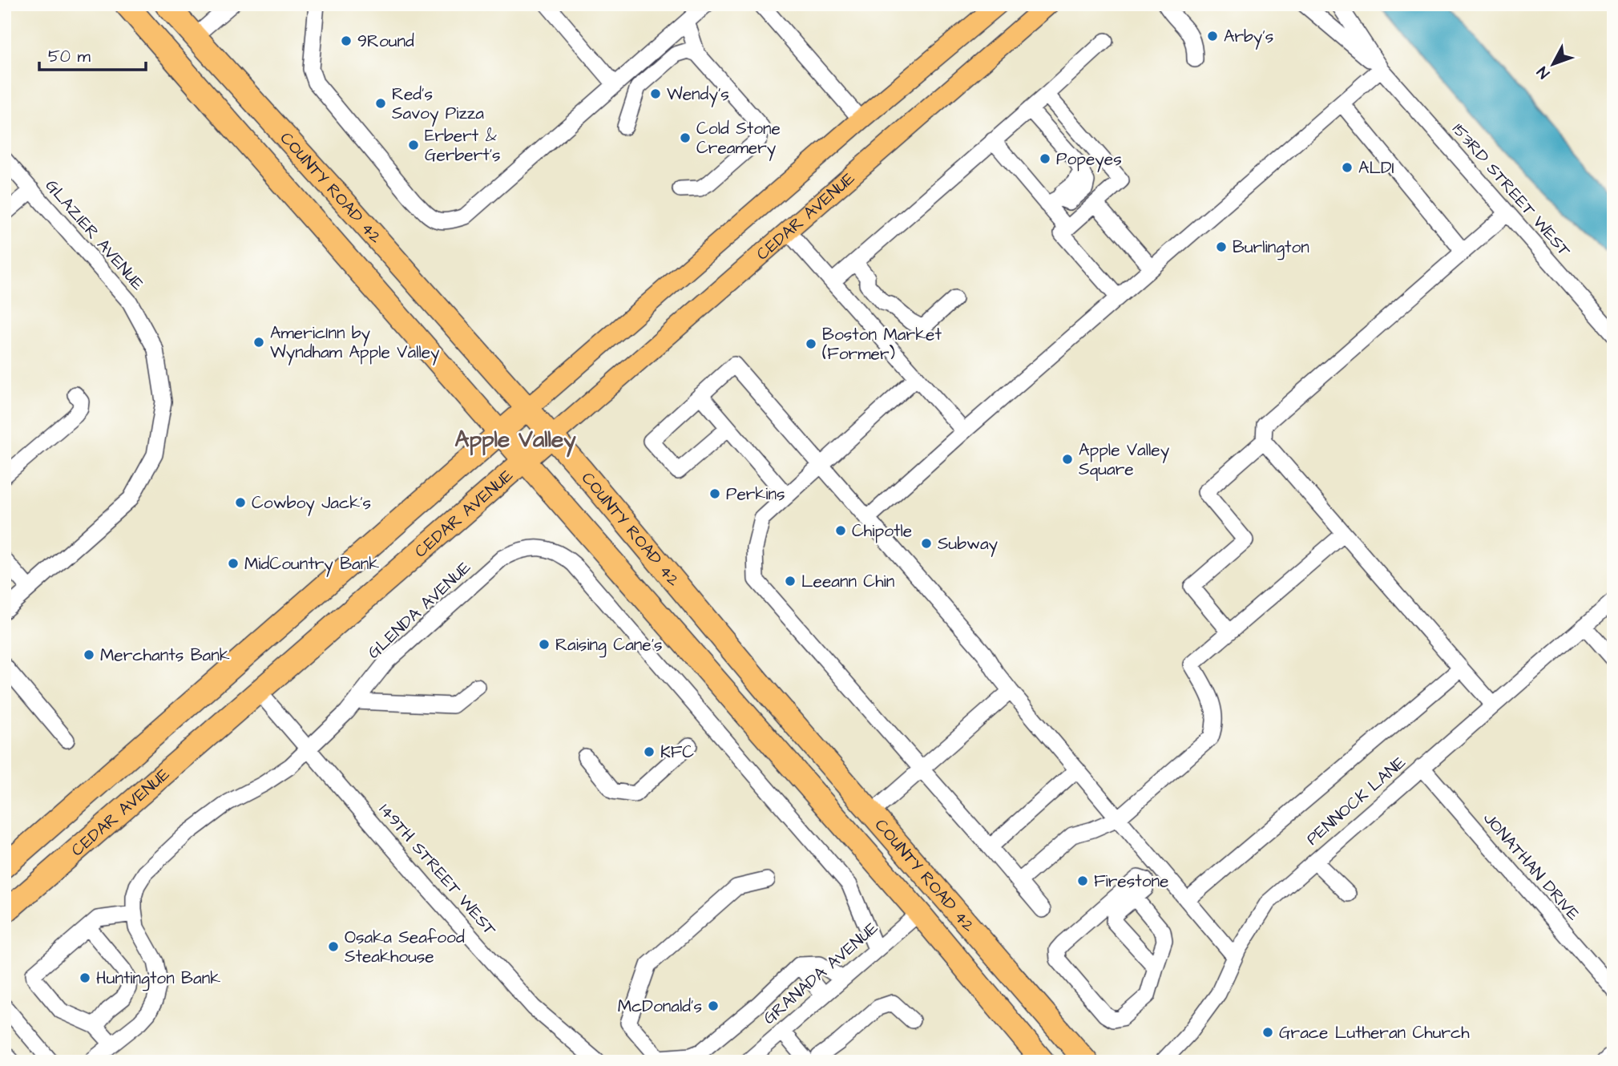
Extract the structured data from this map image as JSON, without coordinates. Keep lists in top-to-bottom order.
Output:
{
  "streets": {
    "highway": ["COUNTY ROAD 42", "CEDAR AVENUE"],
    "street": [
      "153RD STREET WEST",
      "GLAZIER AVENUE",
      "GLENDA AVENUE",
      "PENNOCK LANE",
      "JONATHAN DRIVE",
      "149TH STREET WEST",
      "GRANADA AVENUE"
    ]
  },
  "crossings": [
    ["COUNTY ROAD 42", "CEDAR AVENUE"],
    ["COUNTY ROAD 42", "GRANADA AVENUE"],
    ["CEDAR AVENUE", "149TH STREET WEST"],
    ["GLENDA AVENUE", "149TH STREET WEST"],
    ["GLENDA AVENUE", "GRANADA AVENUE"],
    ["PENNOCK LANE", "JONATHAN DRIVE"]
  ],
  "districts": ["Apple Valley"],
  "places": [
    "Arby's",
    "9Round",
    "Wendy's",
    "Red's Savoy Pizza",
    "Cold Stone Creamery",
    "Erbert & Gerbert's",
    "Popeyes",
    "ALDI",
    "Burlington",
    "AmericInn by Wyndham Apple Valley",
    "Boston Market (Former)",
    "Apple Valley Square",
    "Perkins",
    "Cowboy Jack's",
    "Chipotle",
    "Subway",
    "MidCountry Bank",
    "Leeann Chin",
    "Raising Cane's",
    "Merchants Bank",
    "KFC",
    "Firestone",
    "Osaka Seafood Steakhouse",
    "Huntington Bank",
    "McDonald's",
    "Grace Lutheran Church"
  ],
  "scale_bar": "50 m",
  "north": "bottom left"
}
